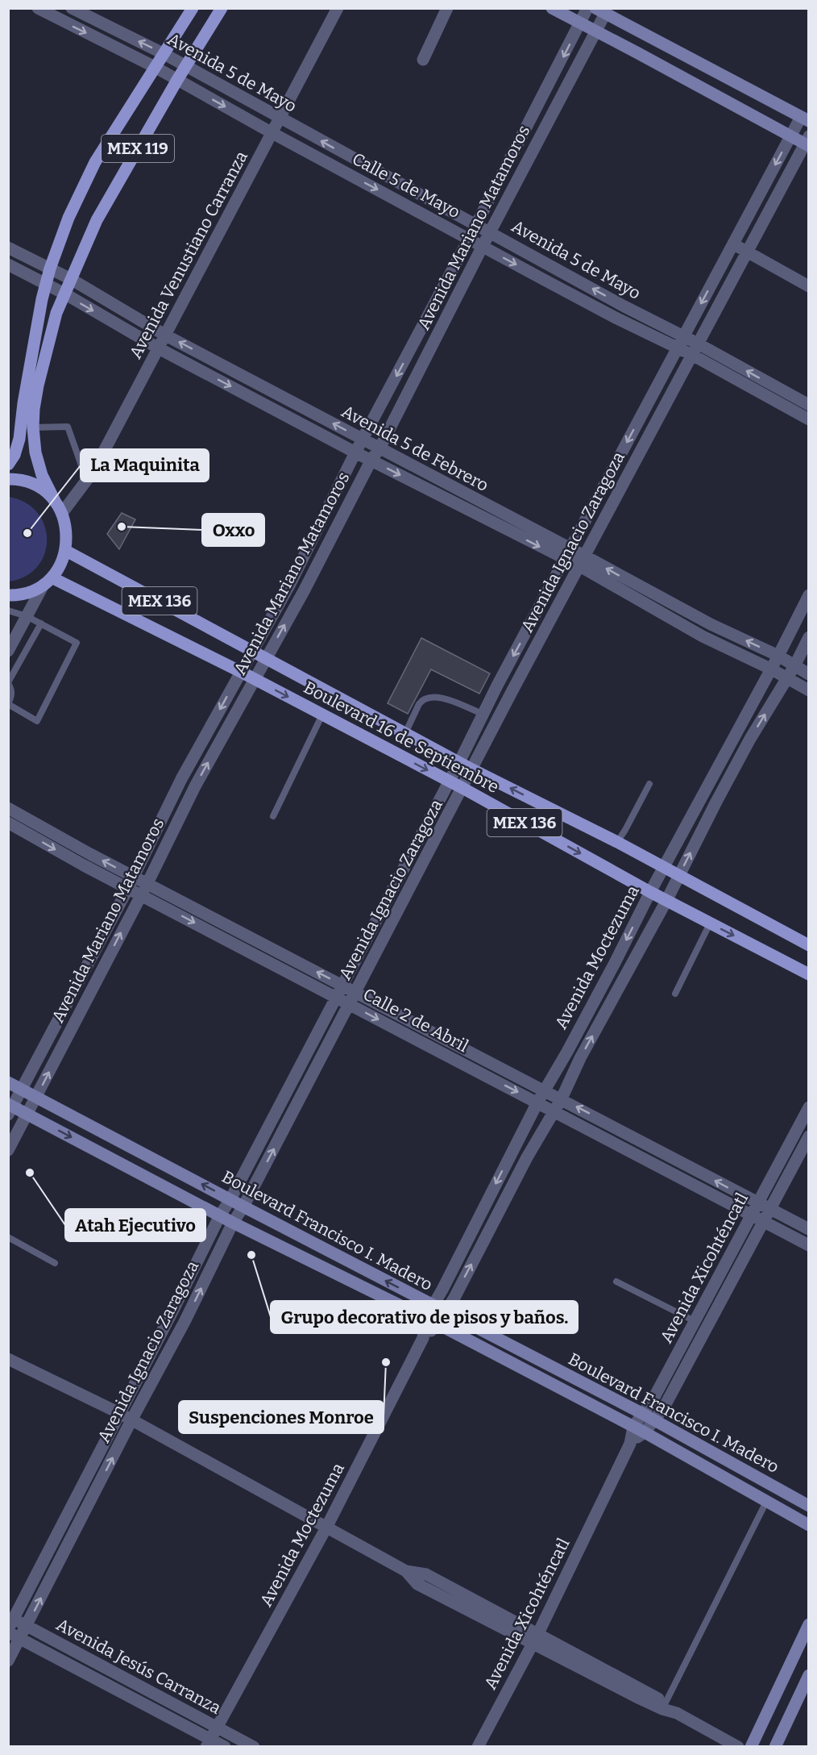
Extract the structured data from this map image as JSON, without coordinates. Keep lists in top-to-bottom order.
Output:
{
  "streets": {
    "main road": [
      "MEX 119",
      "MEX 136",
      "Boulevard 16 de Septiembre",
      "Boulevard Francisco I. Madero"
    ],
    "street": [
      "Avenida 5 de Mayo",
      "Calle 5 de Mayo",
      "Avenida Mariano Matamoros",
      "Avenida Venustiano Carranza",
      "Avenida 5 de Febrero",
      "Avenida Ignacio Zaragoza",
      "Avenida Moctezuma",
      "Calle 2 de Abril",
      "Avenida Xicohténcatl",
      "Avenida Jesús Carranza"
    ]
  },
  "crossings": [
    ["Avenida 5 de Mayo", "MEX 119"],
    ["Avenida 5 de Mayo", "Avenida Mariano Matamoros"],
    ["Avenida 5 de Mayo", "Avenida Venustiano Carranza"],
    ["Avenida 5 de Mayo", "Avenida Ignacio Zaragoza"],
    ["MEX 119", "Calle 5 de Mayo"],
    ["MEX 119", "Avenida 5 de Febrero"],
    ["Calle 5 de Mayo", "Avenida Mariano Matamoros"],
    ["Calle 5 de Mayo", "Avenida Venustiano Carranza"],
    ["Calle 5 de Mayo", "Avenida Ignacio Zaragoza"],
    ["Avenida Mariano Matamoros", "Avenida 5 de Febrero"],
    ["Avenida Mariano Matamoros", "Boulevard 16 de Septiembre"],
    ["Avenida Mariano Matamoros", "Calle 2 de Abril"],
    ["Avenida Mariano Matamoros", "Boulevard Francisco I. Madero"],
    ["Avenida Venustiano Carranza", "Avenida 5 de Febrero"],
    ["Avenida 5 de Febrero", "Avenida Ignacio Zaragoza"],
    ["Avenida 5 de Febrero", "Avenida Moctezuma"],
    ["Avenida Ignacio Zaragoza", "Boulevard 16 de Septiembre"],
    ["Avenida Ignacio Zaragoza", "Calle 2 de Abril"],
    ["Avenida Ignacio Zaragoza", "Boulevard Francisco I. Madero"],
    ["Avenida Ignacio Zaragoza", "Avenida Jesús Carranza"],
    ["Boulevard 16 de Septiembre", "Avenida Moctezuma"],
    ["Avenida Moctezuma", "Calle 2 de Abril"],
    ["Avenida Moctezuma", "Boulevard Francisco I. Madero"],
    ["Avenida Moctezuma", "Avenida Jesús Carranza"],
    ["Calle 2 de Abril", "Avenida Xicohténcatl"],
    ["Boulevard Francisco I. Madero", "Avenida Xicohténcatl"]
  ],
  "one_way": ["Avenida 5 de Mayo", "Calle 5 de Mayo"],
  "places": [
    "Oxxo",
    "La Maquinita",
    "Atah Ejecutivo",
    "Grupo decorativo de pisos y baños.",
    "Suspenciones Monroe"
  ]
}
